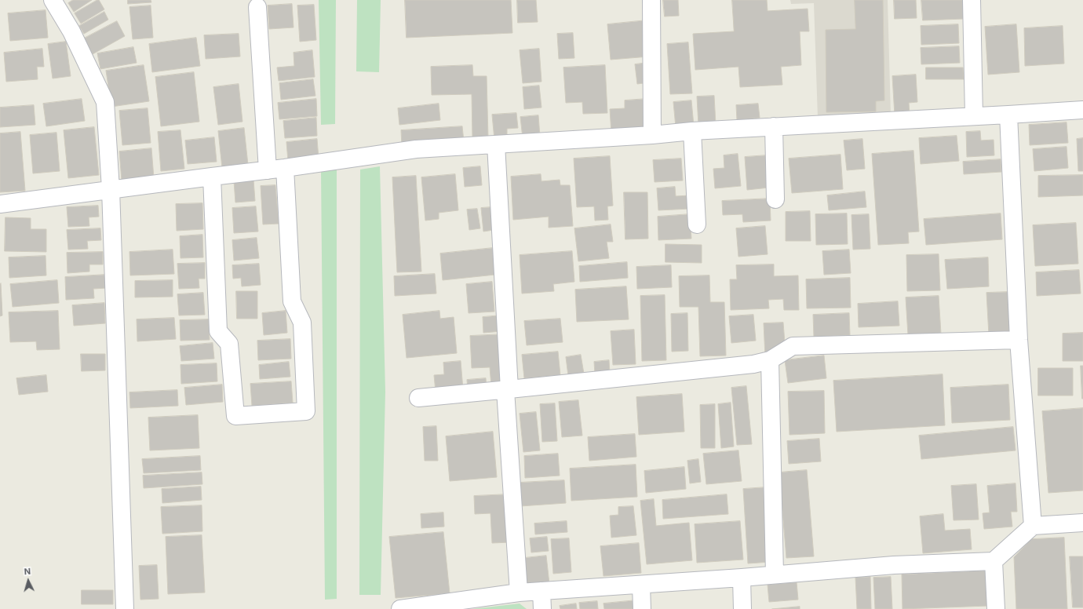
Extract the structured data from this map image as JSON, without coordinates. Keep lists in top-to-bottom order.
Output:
{
  "north": "top"
}
